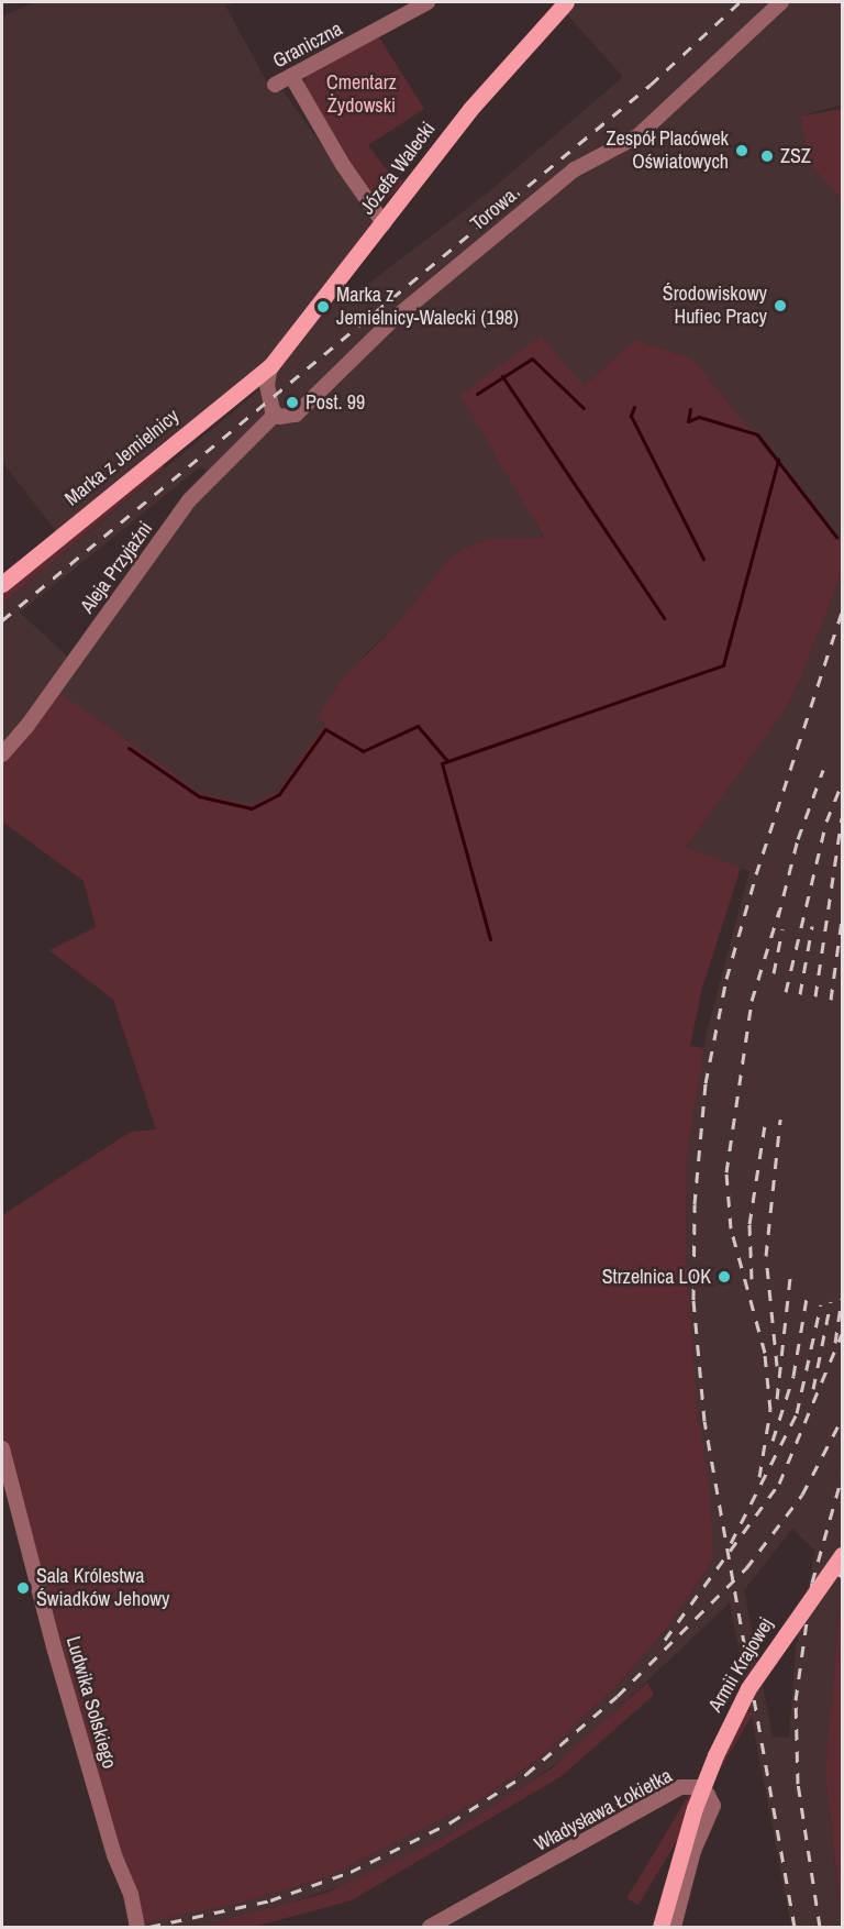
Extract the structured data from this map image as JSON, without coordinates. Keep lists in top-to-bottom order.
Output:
{
  "streets": {
    "main road": ["Józefa Walecki", "Marka z Jemielnicy", "Armii Krajowej"],
    "street": [
      "Graniczna",
      "Torowa",
      "Aleja Przyjaźni",
      "Ludwika Solskiego",
      "Władysława Łokietka"
    ]
  },
  "crossings": [
    ["Józefa Walecki", "Marka z Jemielnicy"],
    ["Torowa", "Aleja Przyjaźni"]
  ],
  "parks": ["Cmentarz Żydowski"],
  "places": [
    "Zespół Placówek Oświatowych",
    "ZSZ",
    "Środowiskowy Hufiec Pracy",
    "Marka z Jemielnicy-Walecki (198)",
    "Post. 99",
    "Strzelnica LOK",
    "Sala Królestwa Świadków Jehowy"
  ]
}
